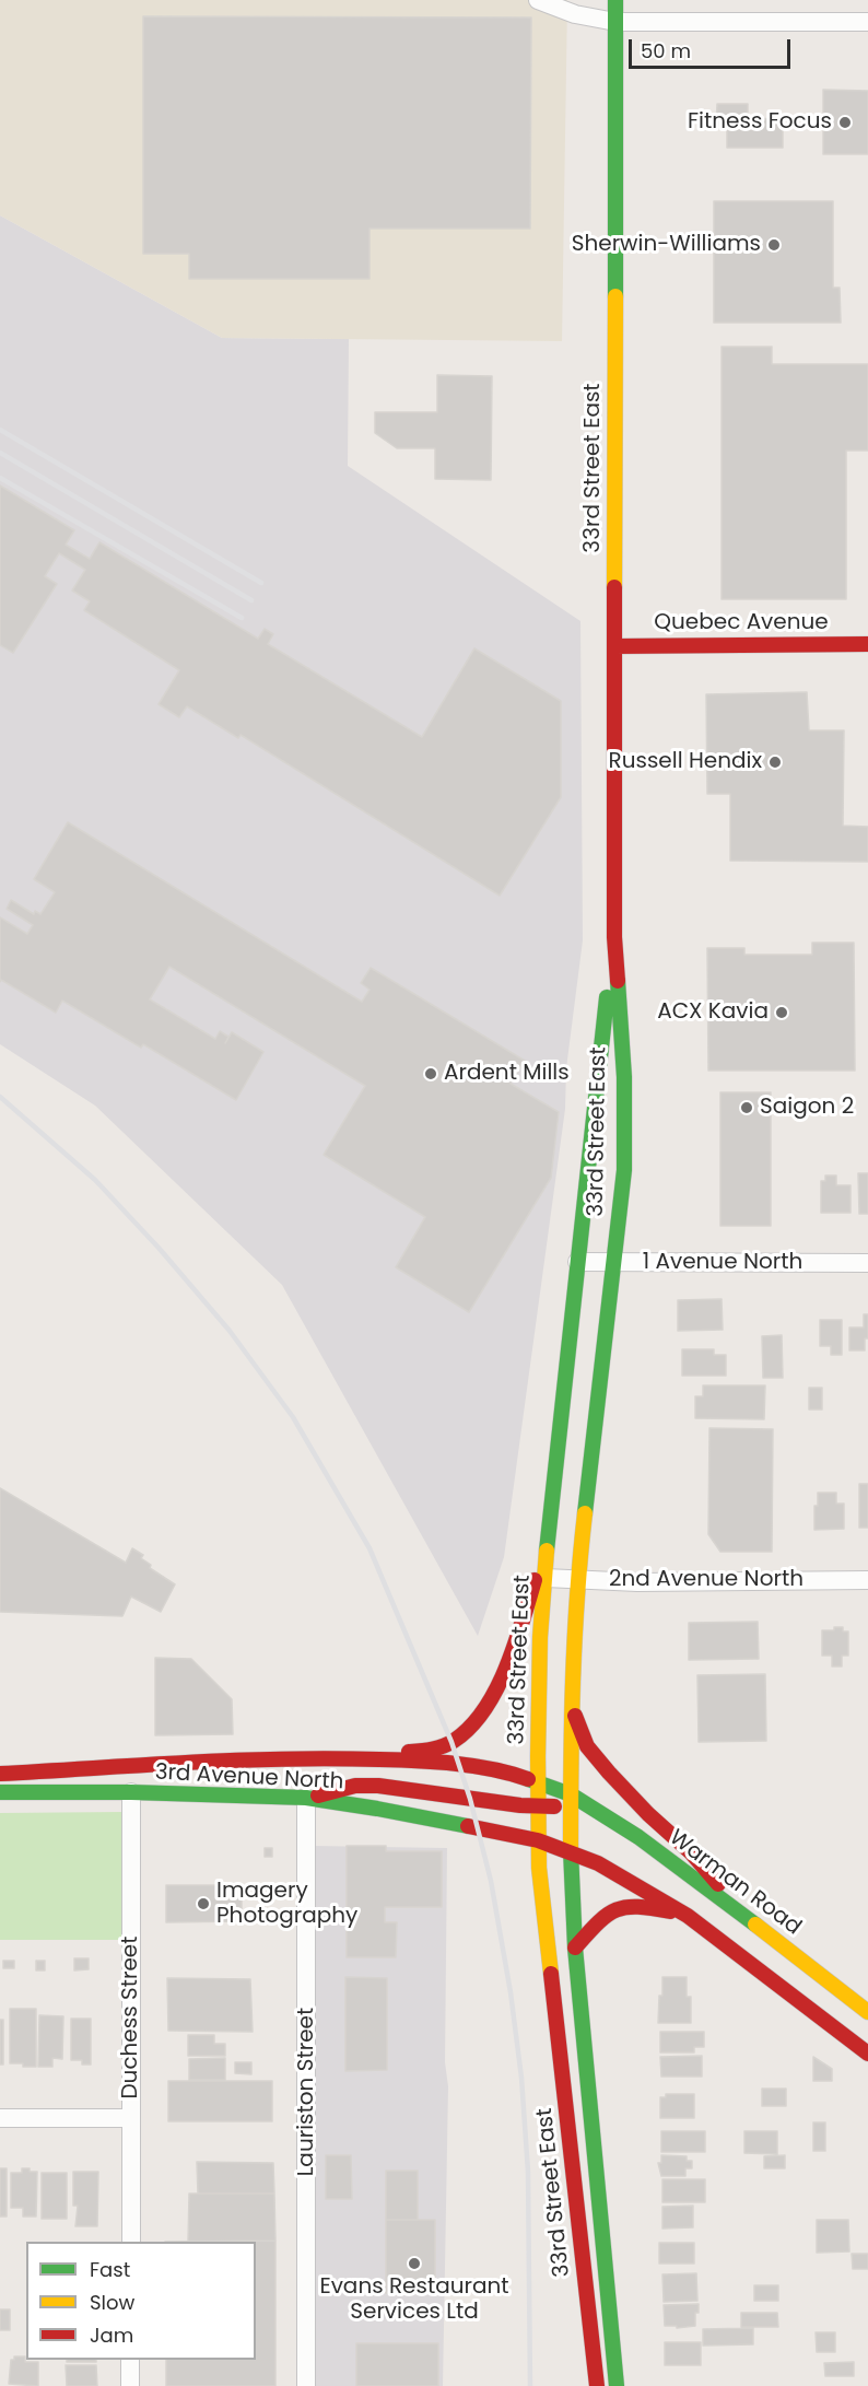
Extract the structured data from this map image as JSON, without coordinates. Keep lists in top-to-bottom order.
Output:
{
  "streets": {
    "main road": [
      "33rd Street East",
      "Quebec Avenue",
      "3rd Avenue North",
      "Warman Road"
    ],
    "street": [
      "1 Avenue North",
      "2nd Avenue North",
      "Duchess Street",
      "Lauriston Street"
    ]
  },
  "crossings": [
    ["33rd Street East", "Quebec Avenue"],
    ["33rd Street East", "1 Avenue North"],
    ["33rd Street East", "2nd Avenue North"],
    ["33rd Street East", "3rd Avenue North"],
    ["33rd Street East", "Warman Road"],
    ["3rd Avenue North", "Warman Road"],
    ["3rd Avenue North", "Duchess Street"],
    ["3rd Avenue North", "Lauriston Street"]
  ],
  "places": [
    "Fitness Focus",
    "Sherwin-Williams",
    "Russell Hendix",
    "ACX Kavia",
    "Ardent Mills",
    "Saigon 2",
    "Imagery Photography",
    "Evans Restaurant Services Ltd"
  ],
  "legend": ["Fast", "Slow", "Jam"],
  "scale_bar": "50 m"
}
